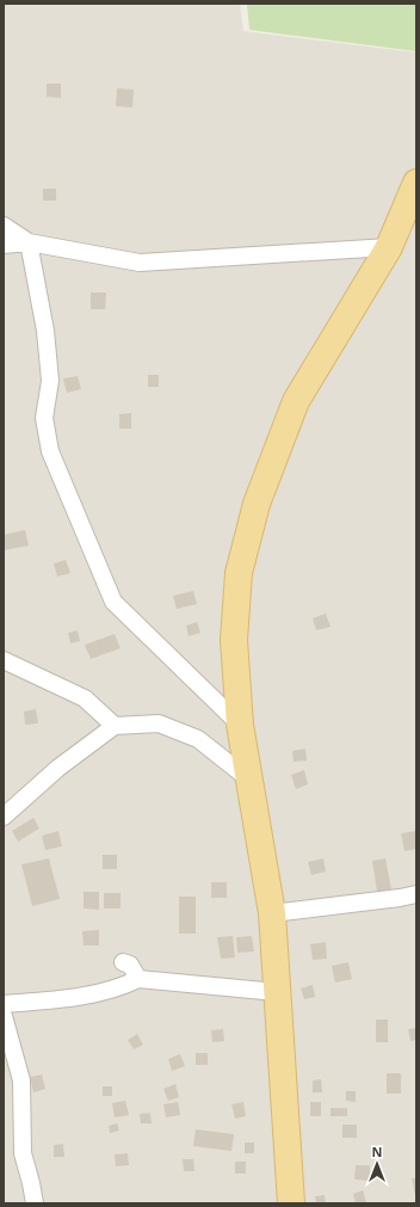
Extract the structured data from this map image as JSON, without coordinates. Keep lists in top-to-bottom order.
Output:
{
  "north": "top"
}
